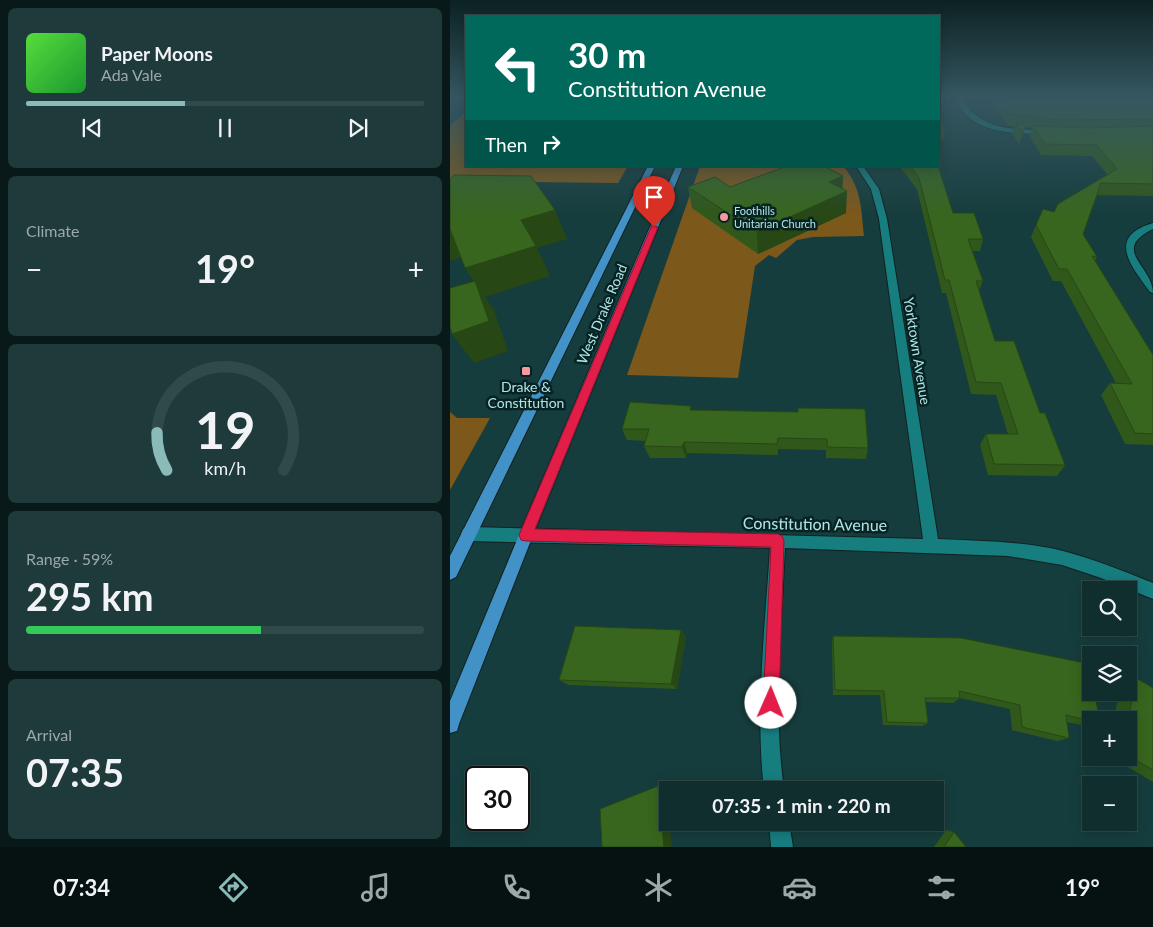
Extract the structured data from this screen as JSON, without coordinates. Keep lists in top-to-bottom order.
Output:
{
  "streets": {
    "main road": ["West Drake Road"],
    "street": ["Yorktown Avenue", "Constitution Avenue"]
  },
  "crossings": [
    ["West Drake Road", "Constitution Avenue"],
    ["Yorktown Avenue", "Constitution Avenue"]
  ],
  "places": {
    "other": ["Foothills Unitarian Church"],
    "transit": ["Drake & Constitution"]
  },
  "page": {
    "turn": ["30 m", "Constitution Avenue"],
    "song": ["Paper Moons", "Ada Vale"],
    "then": "Then",
    "tile": [
      "Climate",
      ["Range · 59%", "295 km"],
      ["Arrival", "07:35"]
    ],
    "heat": ["−", "19°", "+"],
    "map_buttons": ["+", "−"],
    "limit": "30",
    "trip": "07:35 · 1 min · 220 m",
    "tabs": ["07:34", "19°"],
    "gauge": ["19", "km/h"]
  }
}
